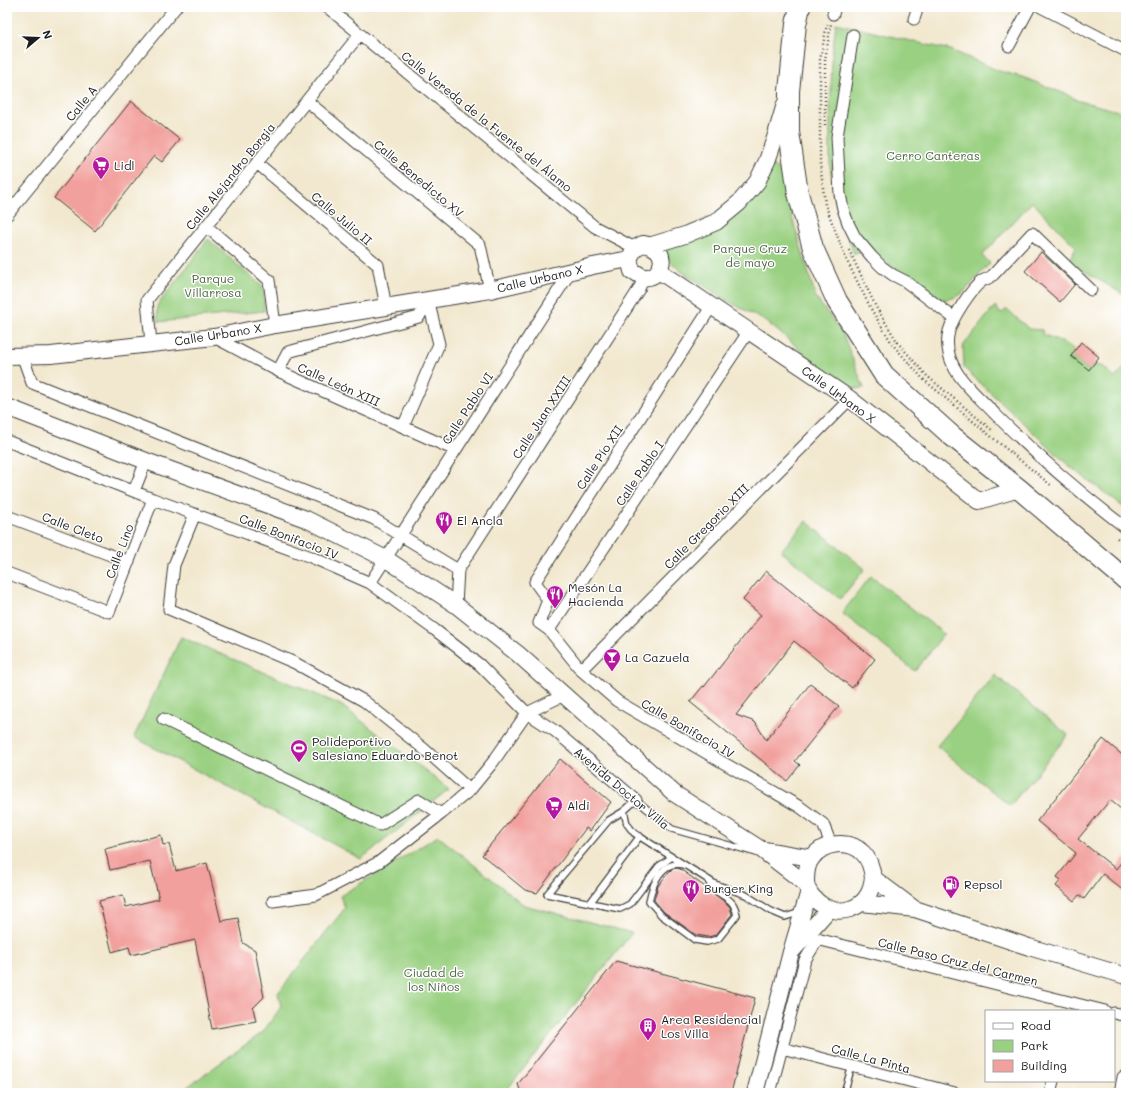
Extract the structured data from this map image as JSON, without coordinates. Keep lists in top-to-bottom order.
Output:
{
  "streets": {
    "street": [
      "Calle A",
      "Calle Vereda de la Fuente del Álamo",
      "Calle Alejandro Borgia",
      "Calle Benedicto XV",
      "Calle Julio II",
      "Calle Urbano X",
      "Calle León XIII",
      "Calle Pablo VI",
      "Calle Juan XXIII",
      "Calle Pío XII",
      "Calle Pablo I",
      "Calle Gregorio XIII",
      "Calle Cleto",
      "Calle Bonifacio IV",
      "Calle Lino",
      "Avenida Doctor Villa",
      "Calle Paso Cruz del Carmen",
      "Calle La Pinta"
    ]
  },
  "crossings": [
    ["Calle Vereda de la Fuente del Álamo", "Calle Alejandro Borgia"],
    ["Calle Vereda de la Fuente del Álamo", "Calle Urbano X"],
    ["Calle Vereda de la Fuente del Álamo", "Calle Juan XXIII"],
    ["Calle Alejandro Borgia", "Calle Benedicto XV"],
    ["Calle Alejandro Borgia", "Calle Julio II"],
    ["Calle Alejandro Borgia", "Calle Urbano X"],
    ["Calle Benedicto XV", "Calle Urbano X"],
    ["Calle Julio II", "Calle Urbano X"],
    ["Calle Urbano X", "Calle León XIII"],
    ["Calle Urbano X", "Calle Pablo VI"],
    ["Calle Urbano X", "Calle Juan XXIII"],
    ["Calle Urbano X", "Calle Pío XII"],
    ["Calle Urbano X", "Calle Pablo I"],
    ["Calle Urbano X", "Calle Gregorio XIII"],
    ["Calle León XIII", "Calle Pablo VI"],
    ["Calle Pablo VI", "Calle Bonifacio IV"],
    ["Calle Pío XII", "Calle Bonifacio IV"],
    ["Calle Pablo I", "Calle Bonifacio IV"],
    ["Calle Gregorio XIII", "Calle Bonifacio IV"],
    ["Calle Cleto", "Calle Lino"],
    ["Calle Bonifacio IV", "Calle Lino"],
    ["Calle Bonifacio IV", "Avenida Doctor Villa"]
  ],
  "parks": [
    "Cerro Canteras",
    "Parque Cruz de mayo",
    "Parque Villarrosa",
    "Ciudad de los Niños"
  ],
  "places": {
    "supermarket": ["Lidl", "Aldi"],
    "restaurant": ["El Ancla", "Mesón La Hacienda", "Burger King"],
    "bar": ["La Cazuela"],
    "sports": ["Polideportivo Salesiano Eduardo Benot"],
    "fuel station": ["Repsol"],
    "building": ["Area Residencial Los Villa"]
  },
  "legend": ["Road", "Park", "Building"],
  "north": "right"
}
